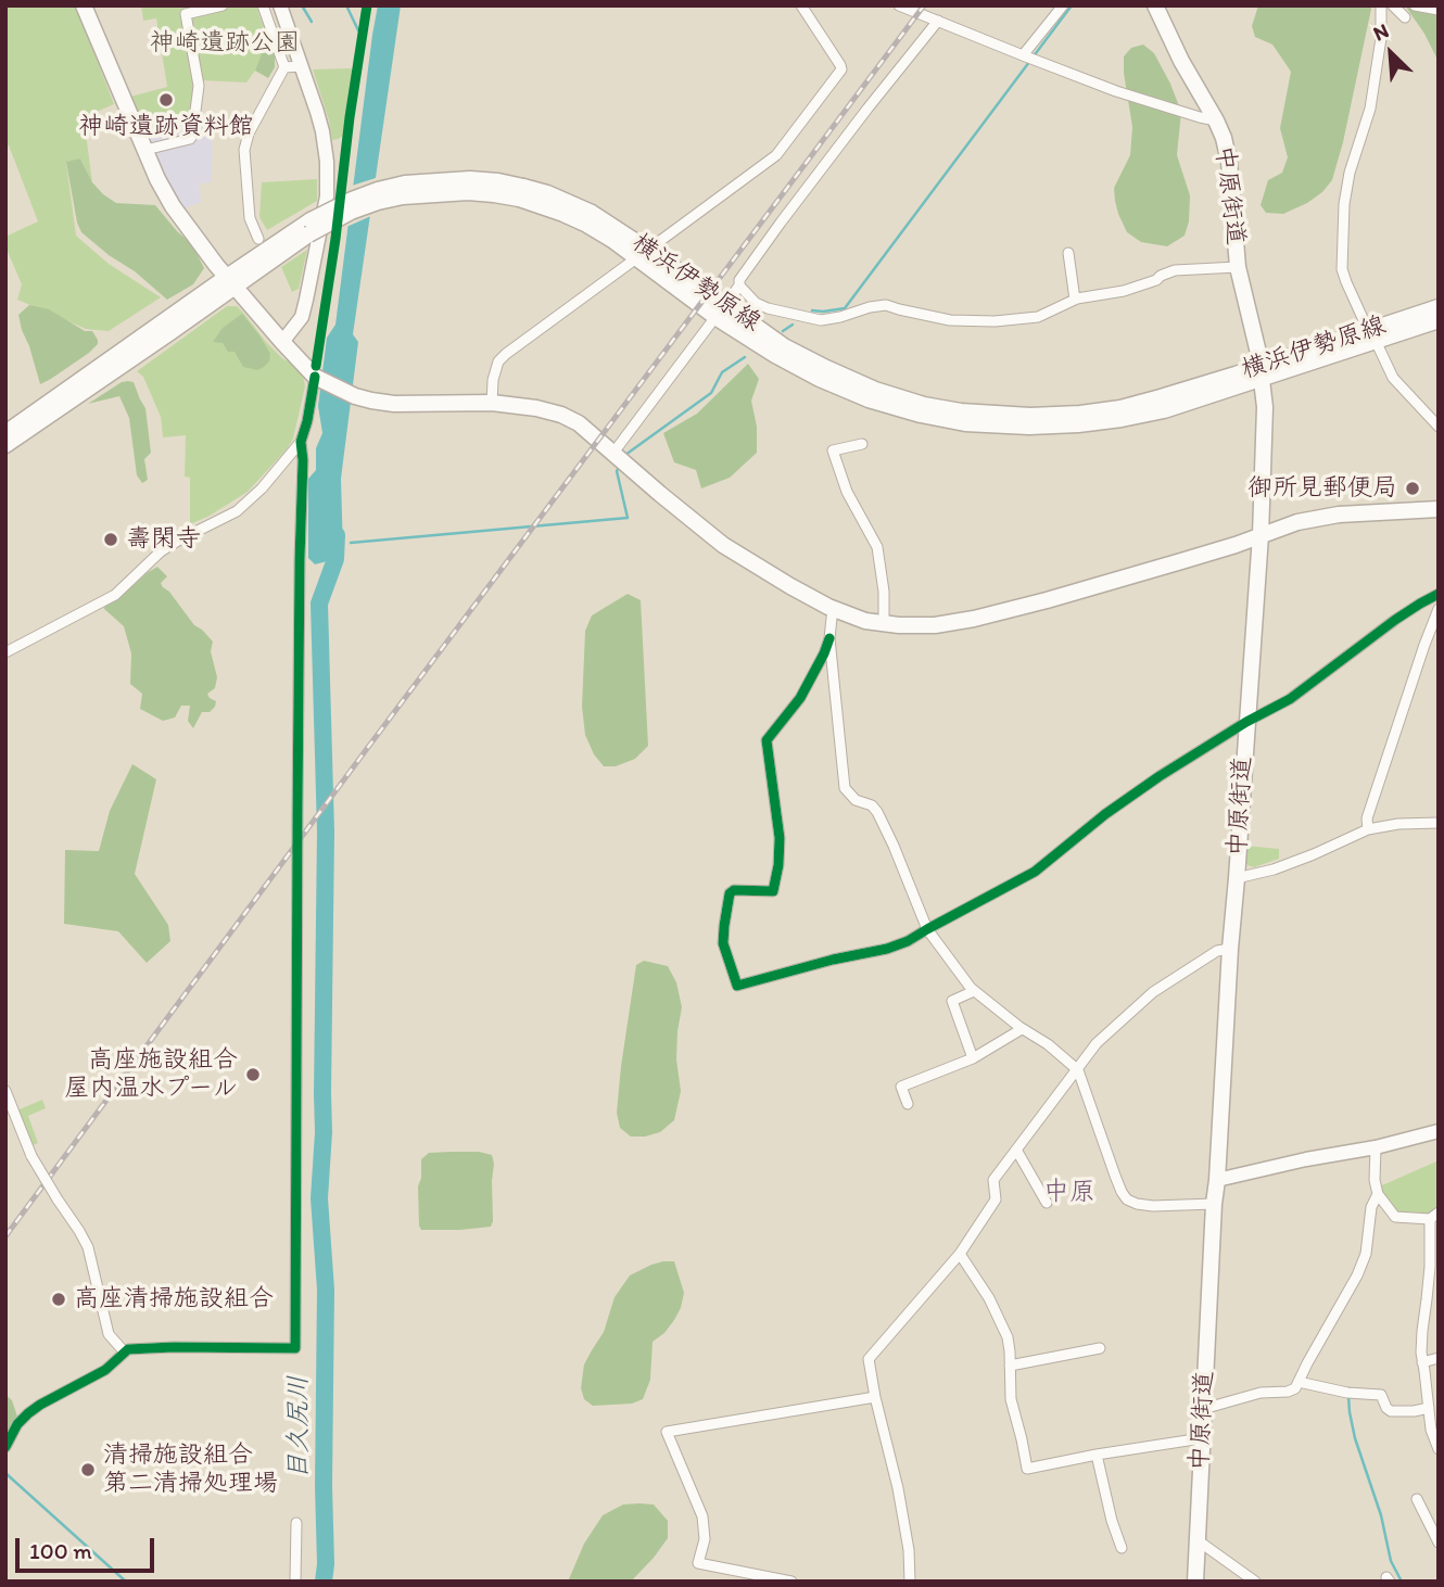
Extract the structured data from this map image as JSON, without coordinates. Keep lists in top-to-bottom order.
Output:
{
  "streets": {
    "main road": ["中原街道", "横浜伊勢原線"]
  },
  "crossings": [
    ["中原街道", "横浜伊勢原線"]
  ],
  "districts": ["中原"],
  "water": ["目久尻川"],
  "parks": ["神崎遺跡公園"],
  "places": [
    "神崎遺跡資料館",
    "御所見郵便局",
    "壽閑寺",
    "高座施設組合 屋内温水プール",
    "高座清掃施設組合",
    "清掃施設組合 第二清掃処理場"
  ],
  "scale_bar": "100 m",
  "north": "top left"
}
